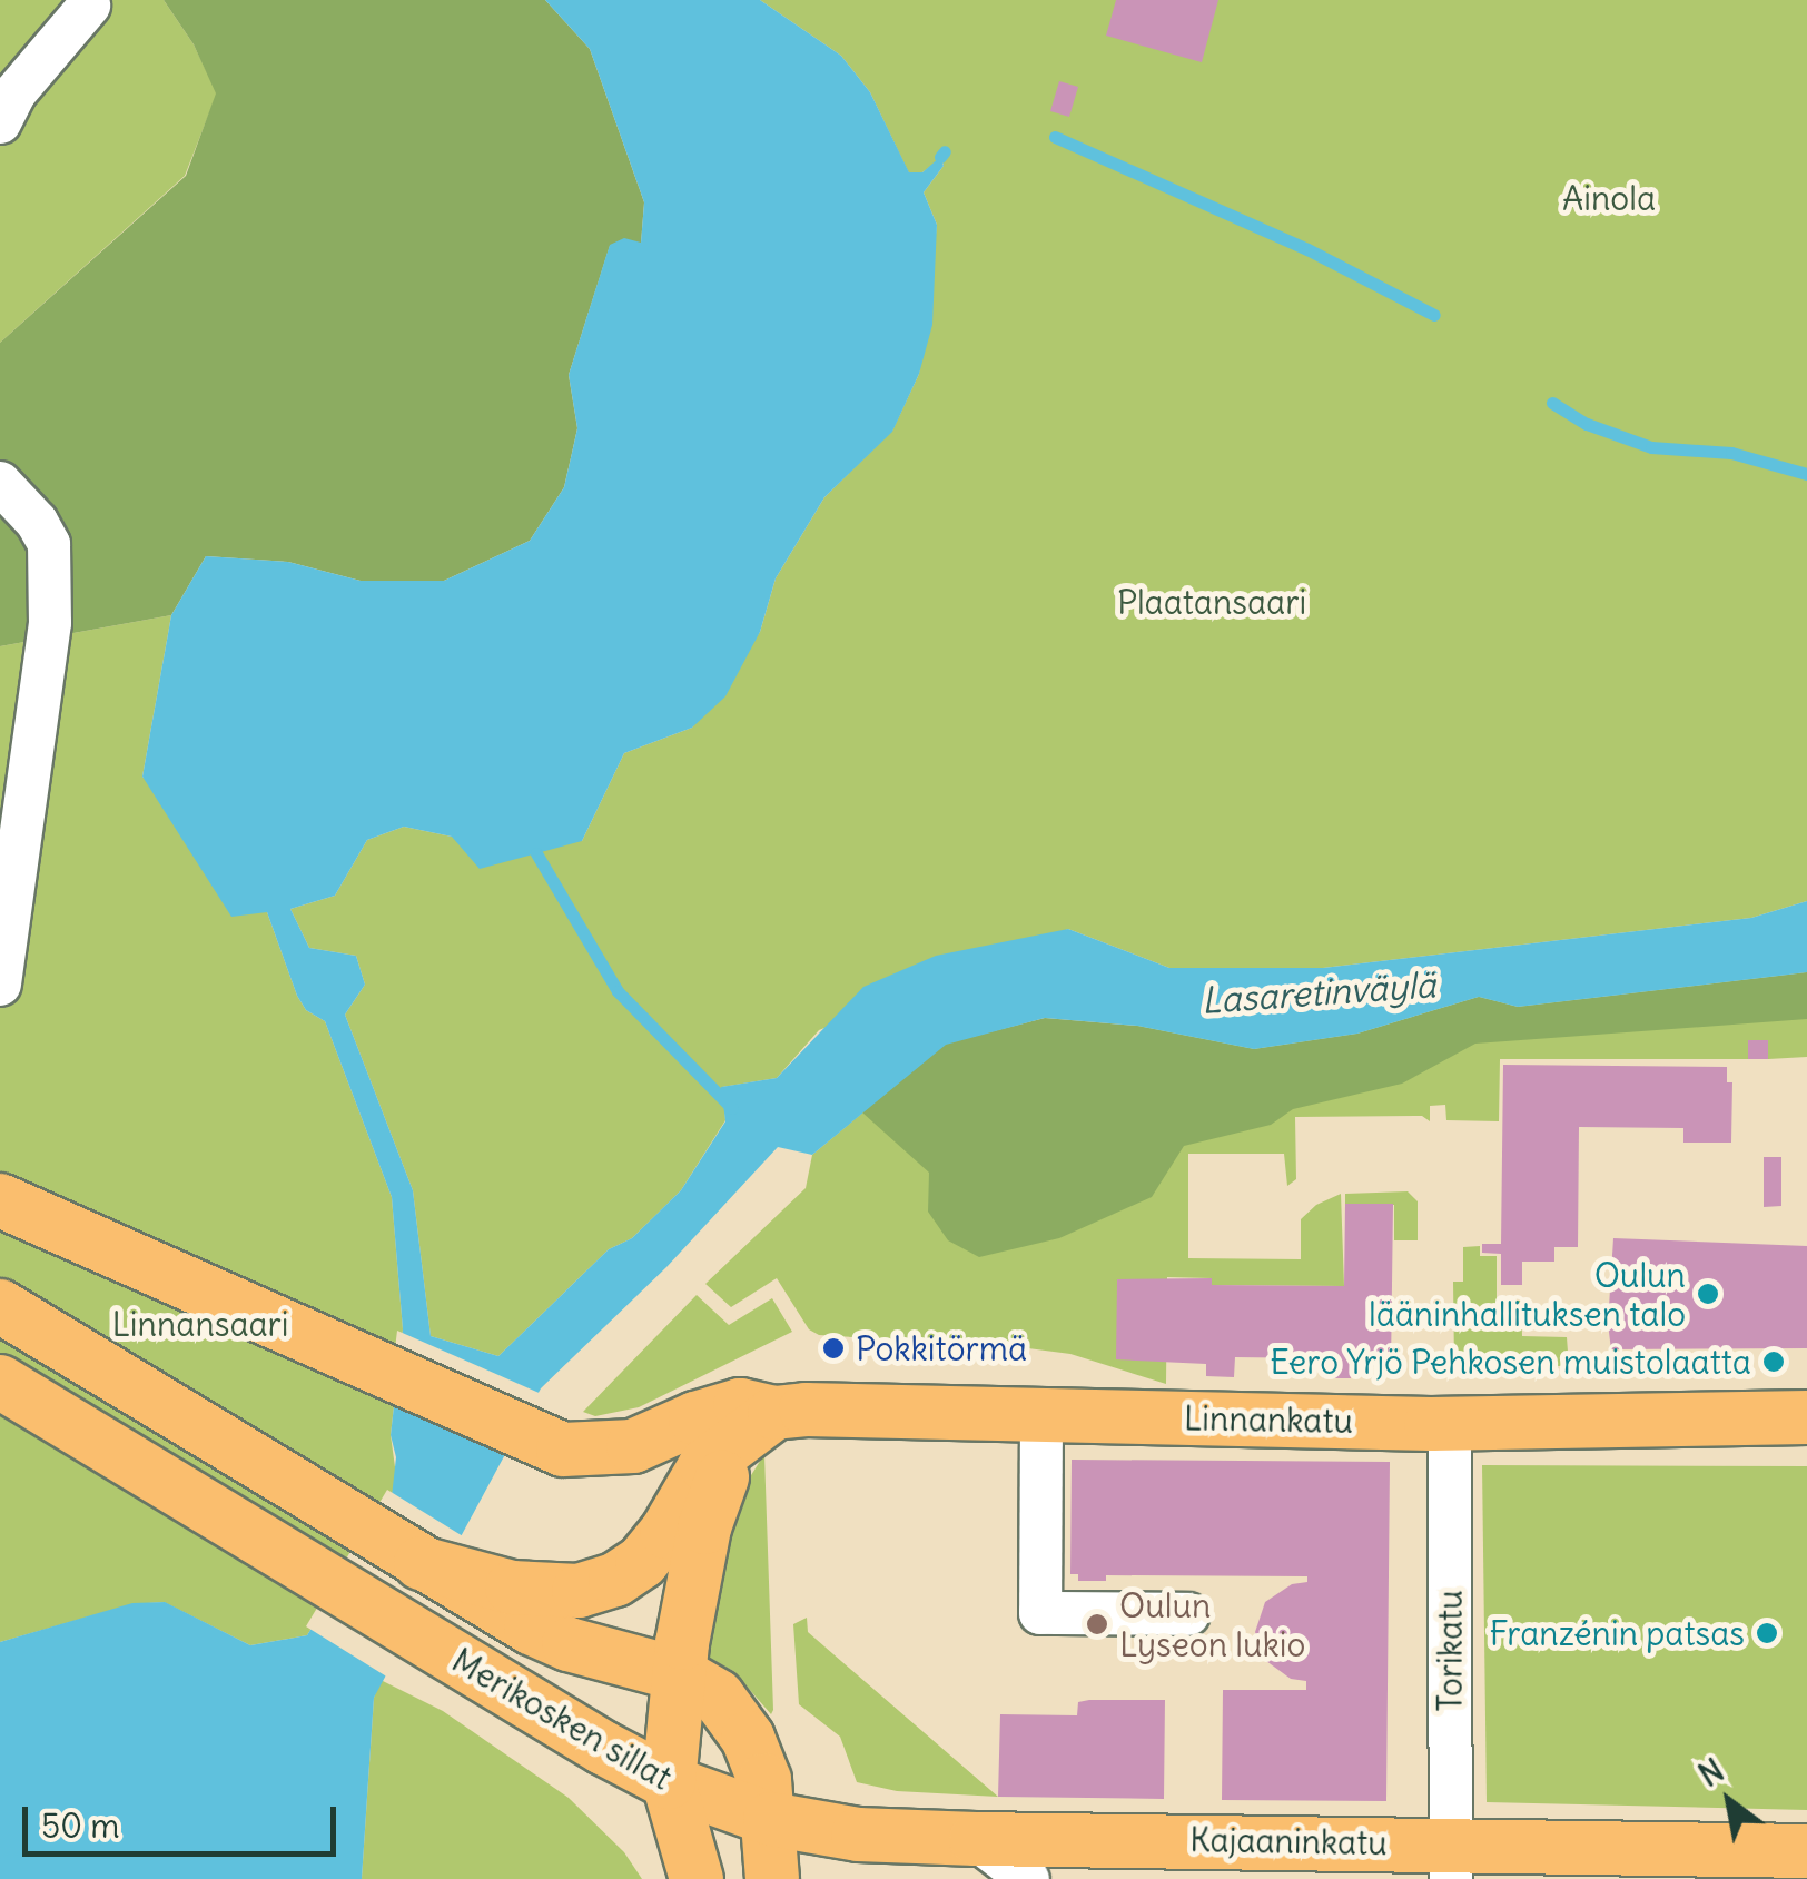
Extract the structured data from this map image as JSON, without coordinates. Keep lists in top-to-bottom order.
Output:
{
  "streets": {
    "main road": ["Linnankatu", "Merikosken sillat", "Kajaaninkatu"],
    "street": ["Torikatu"]
  },
  "crossings": [
    ["Linnankatu", "Torikatu"],
    ["Torikatu", "Kajaaninkatu"],
    ["Merikosken sillat", "Kajaaninkatu"]
  ],
  "water": ["Lasaretinväylä"],
  "parks": ["Ainola", "Plaatansaari", "Linnansaari"],
  "places": [
    "Oulun lääninhallituksen talo",
    "Pokkitörmä",
    "Eero Yrjö Pehkosen muistolaatta",
    "Oulun Lyseon lukio",
    "Franzénin patsas"
  ],
  "scale_bar": "50 m",
  "north": "top left"
}
